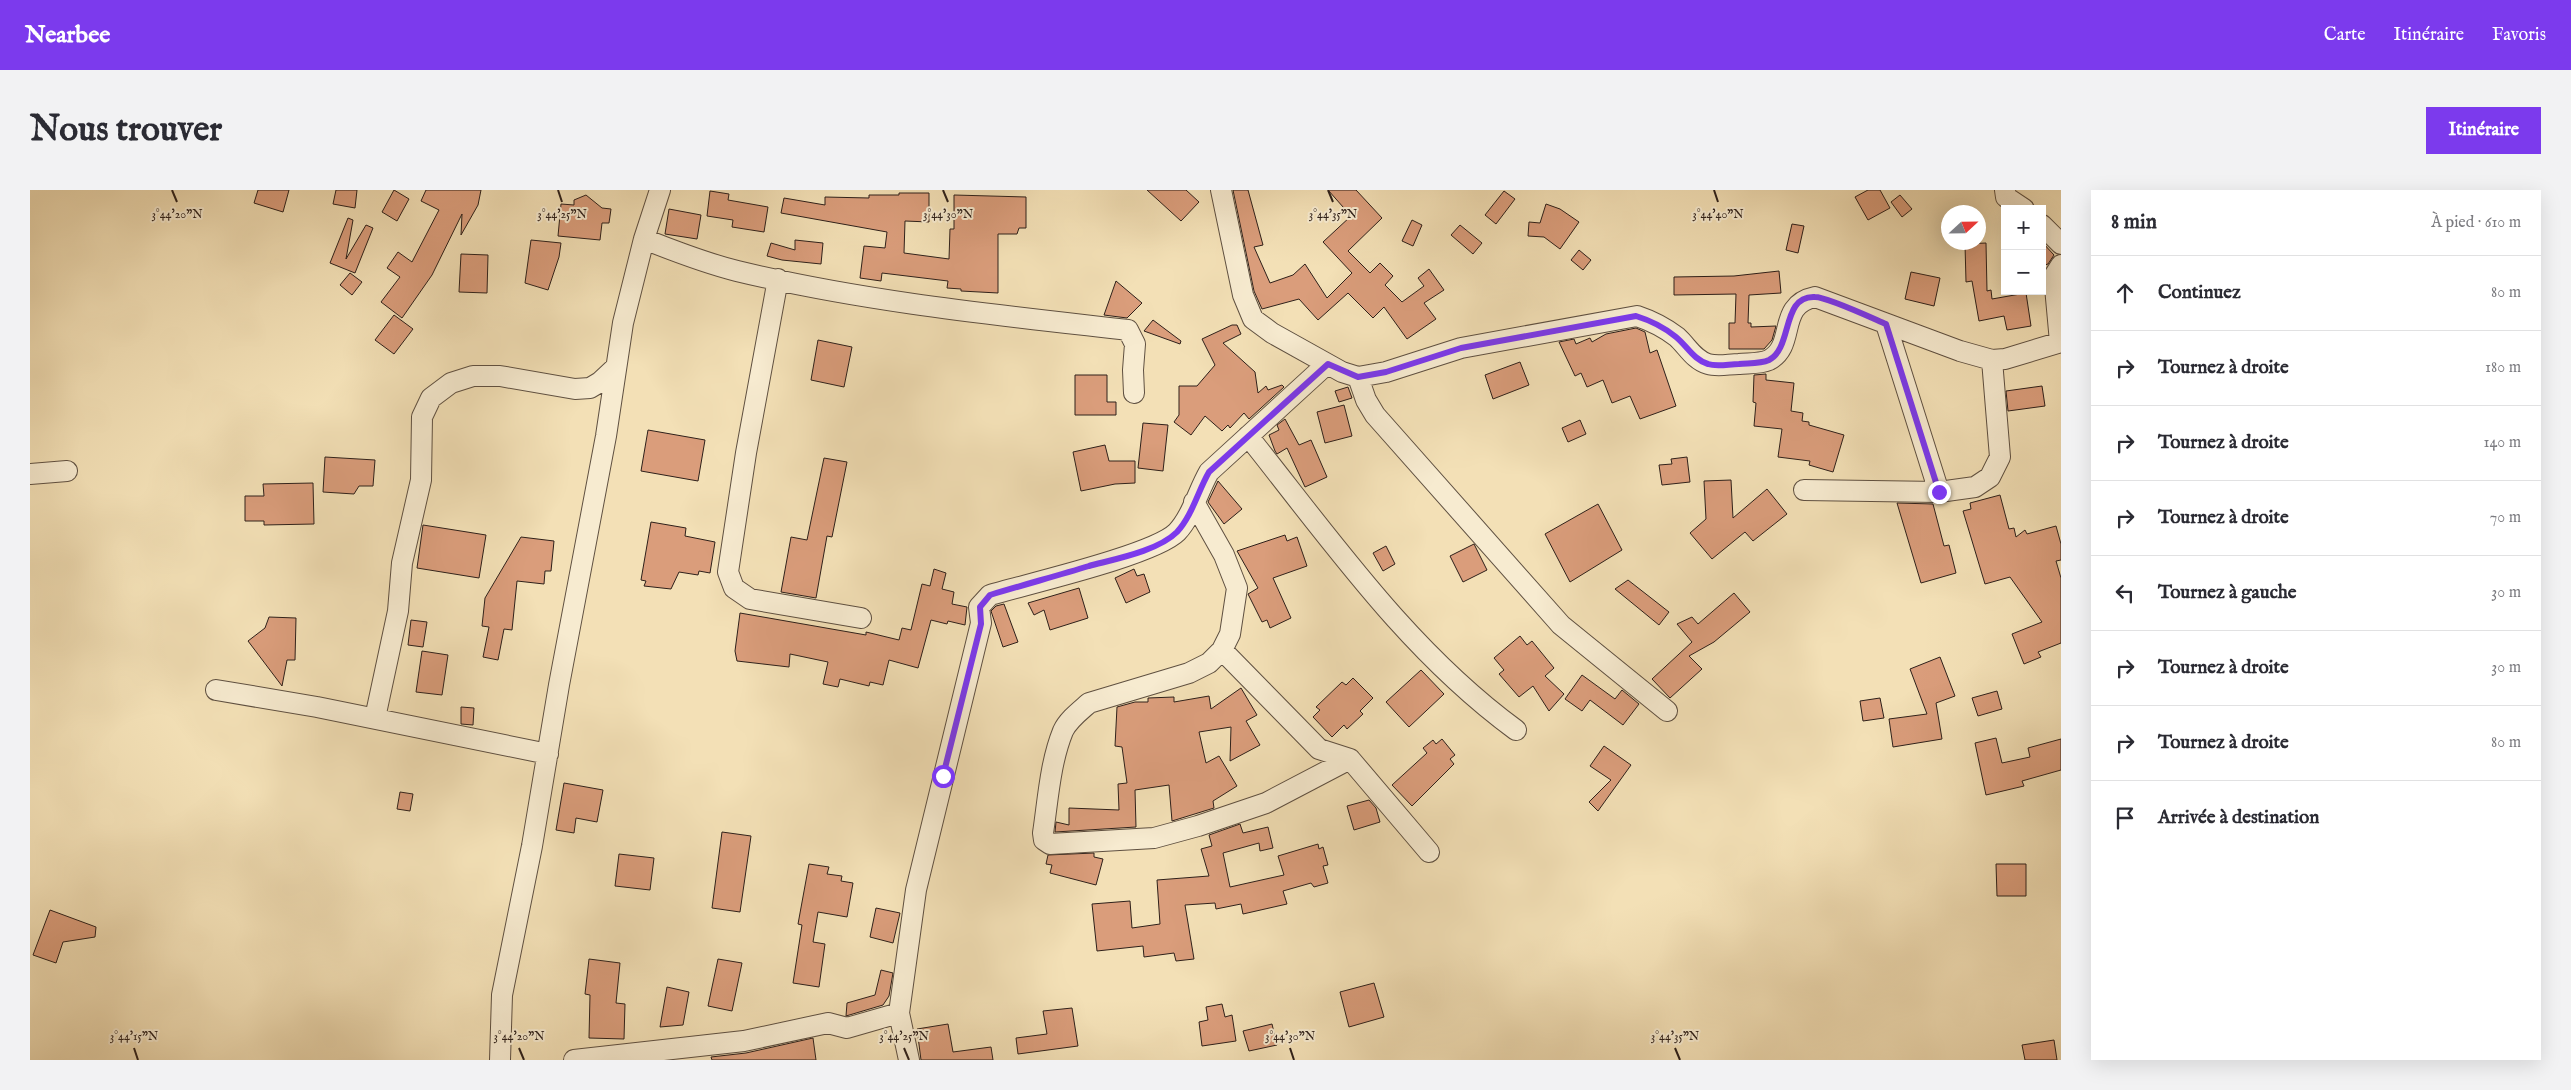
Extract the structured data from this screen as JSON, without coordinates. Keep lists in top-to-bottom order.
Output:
{
  "north": "right",
  "page": {
    "header": "Nearbee",
    "nav": ["Carte", "Itinéraire", "Favoris"],
    "buttons": "Itinéraire",
    "title": "Nous trouver",
    "heading": ["8 min", "À pied · 610 m"],
    "map_buttons": ["+", "−"],
    "list": [
      ["Continuez", "80 m"],
      ["Tournez à droite", "180 m"],
      ["Tournez à droite", "140 m"],
      ["Tournez à droite", "70 m"],
      ["Tournez à gauche", "30 m"],
      ["Tournez à droite", "30 m"],
      ["Tournez à droite", "80 m"],
      "Arrivée à destination"
    ]
  },
  "coordinates": [
    "3°44'20\"N",
    "3°44'25\"N",
    "3°44'30\"N",
    "3°44'35\"N",
    "3°44'40\"N",
    "3°44'15\"N"
  ]
}
